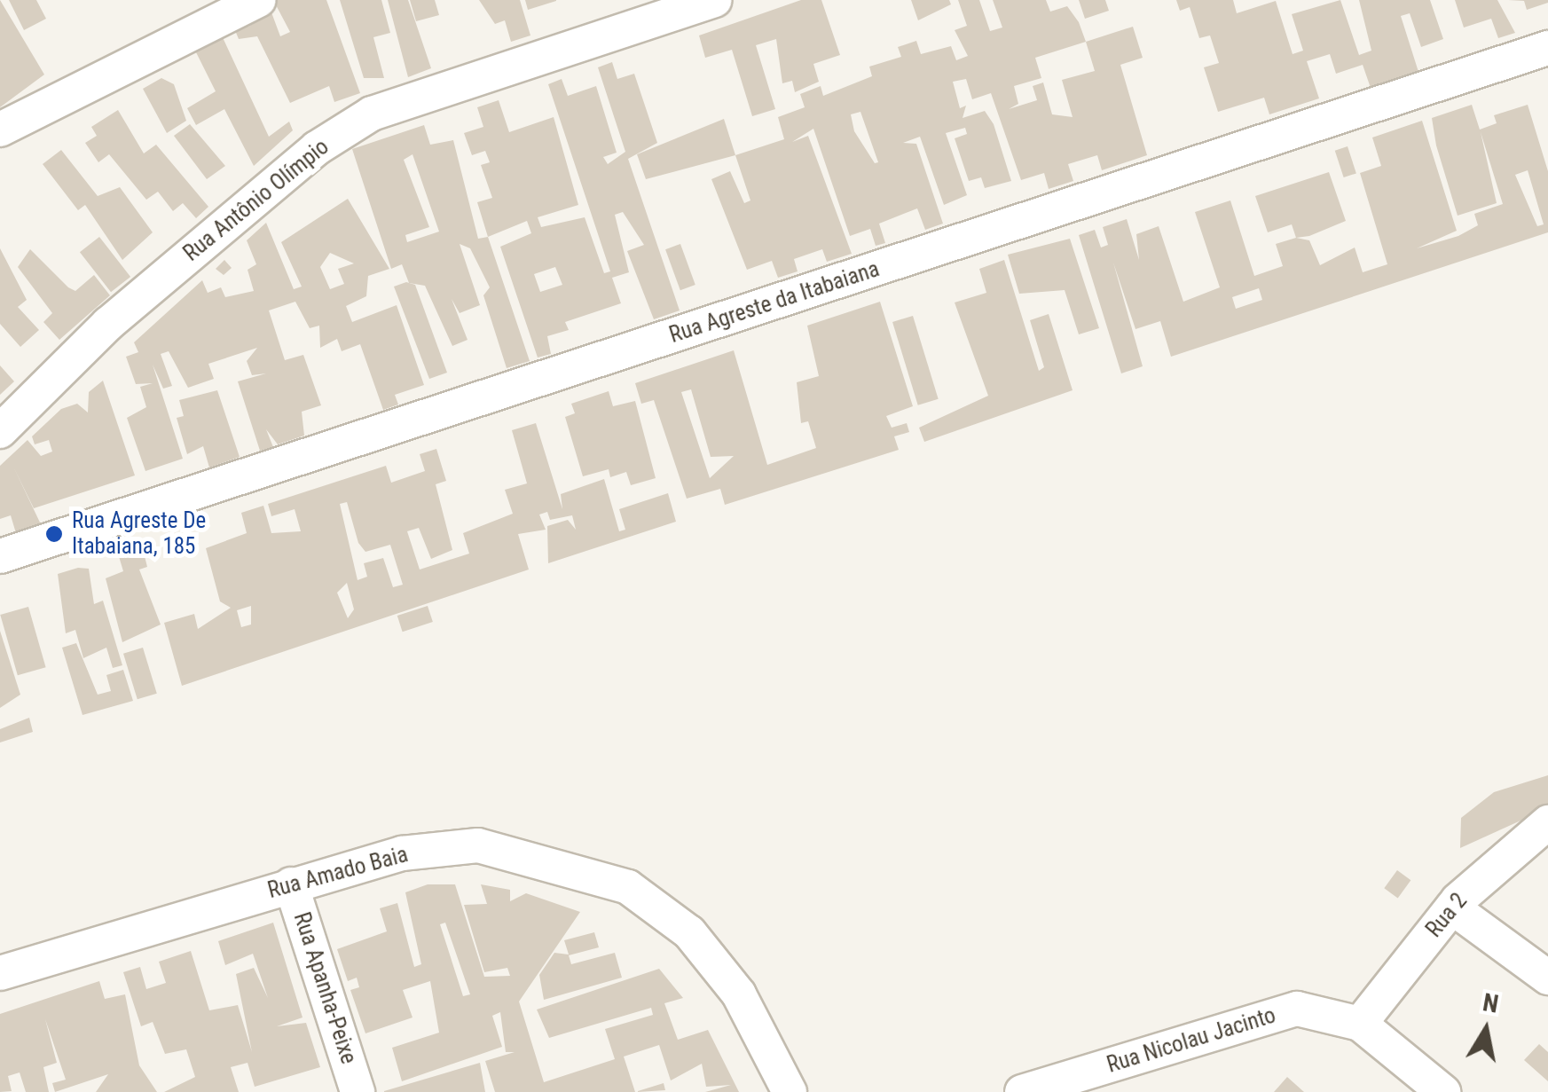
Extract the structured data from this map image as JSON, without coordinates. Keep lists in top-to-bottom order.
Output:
{
  "streets": {
    "street": [
      "Rua Antônio Olímpio",
      "Rua Agreste da Itabaiana",
      "Rua Amado Baia",
      "Rua 2",
      "Rua Apanha-Peixe",
      "Rua Nicolau Jacinto"
    ]
  },
  "crossings": [
    ["Rua Amado Baia", "Rua Apanha-Peixe"],
    ["Rua 2", "Rua Nicolau Jacinto"]
  ],
  "places": ["Rua Agreste De Itabaiana, 185"],
  "north": "top"
}
